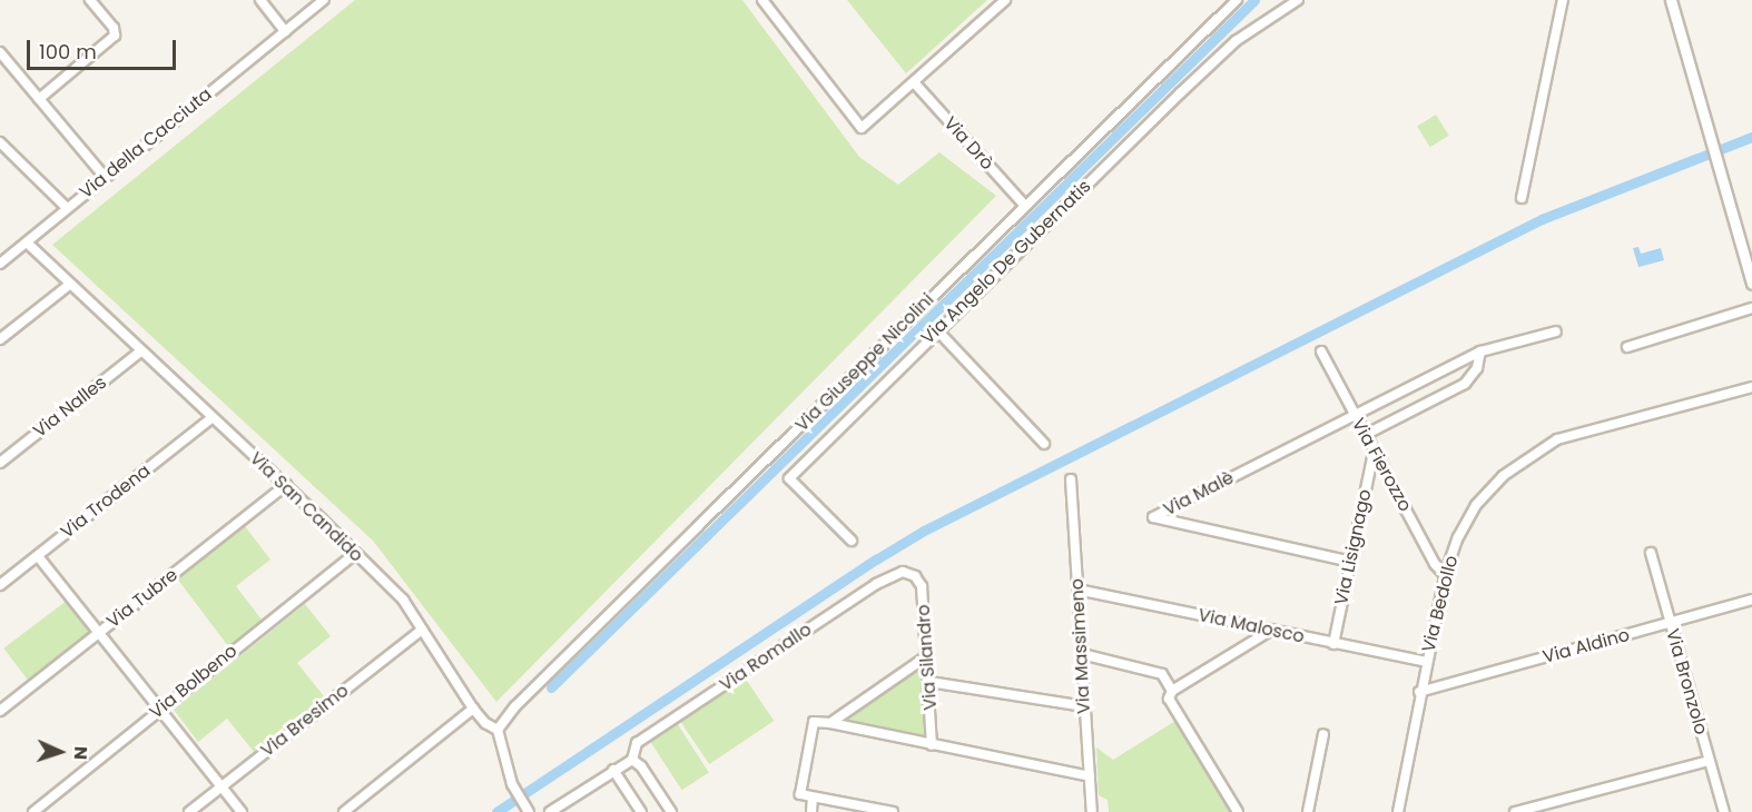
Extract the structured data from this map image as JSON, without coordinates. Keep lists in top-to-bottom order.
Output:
{
  "streets": {
    "street": [
      "Via della Cacciuta",
      "Via Drò",
      "Via Angelo De Gubernatis",
      "Via Giuseppe Nicolini",
      "Via Nalles",
      "Via Fierozzo",
      "Via Malè",
      "Via Trodena",
      "Via San Candido",
      "Via Lisignago",
      "Via Tubre",
      "Via Bedollo",
      "Via Malosco",
      "Via Massimeno",
      "Via Aldino",
      "Via Romallo",
      "Via Silandro",
      "Via Bolbeno",
      "Via Bronzolo",
      "Via Bresimo"
    ]
  },
  "crossings": [
    ["Via della Cacciuta", "Via San Candido"],
    ["Via Drò", "Via Giuseppe Nicolini"],
    ["Via Giuseppe Nicolini", "Via San Candido"],
    ["Via Nalles", "Via San Candido"],
    ["Via Fierozzo", "Via Malè"],
    ["Via Fierozzo", "Via Lisignago"],
    ["Via Fierozzo", "Via Bedollo"],
    ["Via Malè", "Via Lisignago"],
    ["Via Trodena", "Via San Candido"],
    ["Via San Candido", "Via Tubre"],
    ["Via San Candido", "Via Bolbeno"],
    ["Via San Candido", "Via Bresimo"],
    ["Via Lisignago", "Via Malosco"],
    ["Via Bedollo", "Via Malosco"],
    ["Via Bedollo", "Via Aldino"],
    ["Via Malosco", "Via Massimeno"],
    ["Via Aldino", "Via Bronzolo"],
    ["Via Romallo", "Via Silandro"]
  ],
  "scale_bar": "100 m",
  "north": "right"
}
